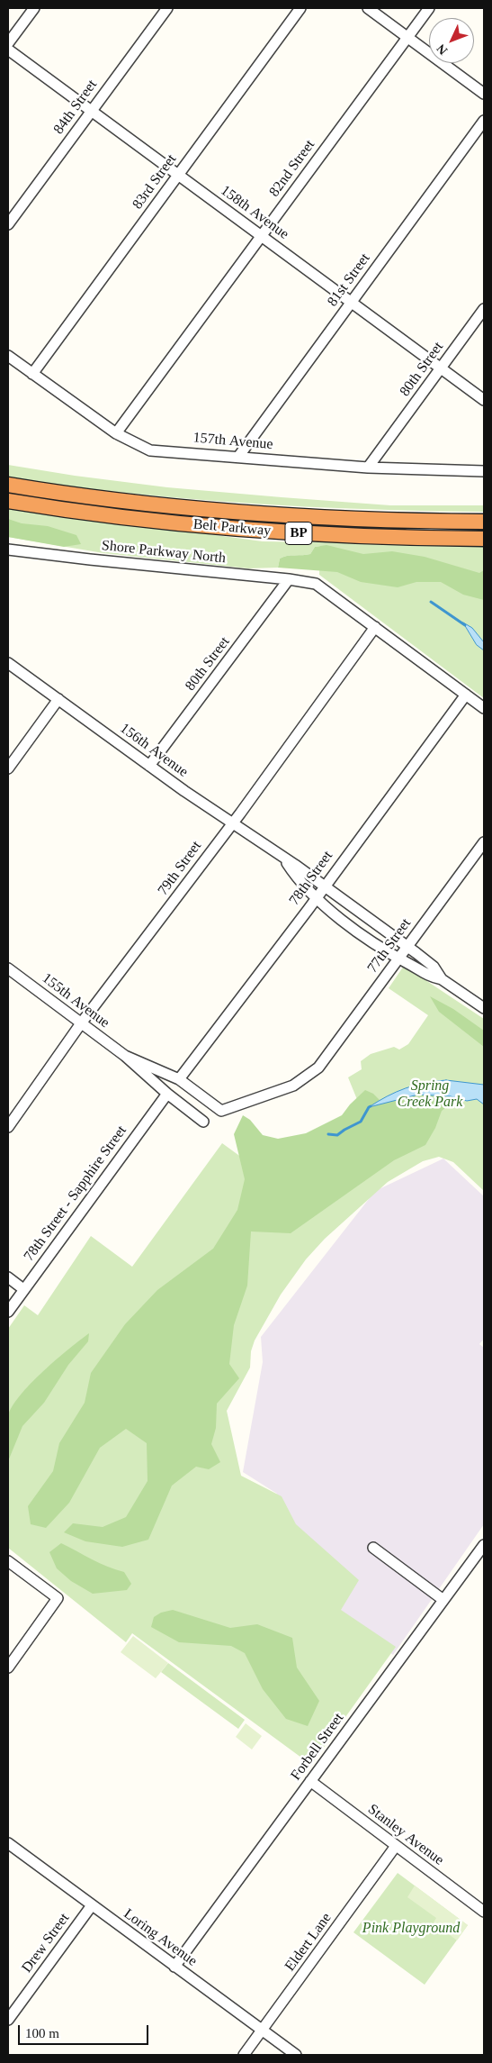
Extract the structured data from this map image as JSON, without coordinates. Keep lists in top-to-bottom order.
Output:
{
  "streets": {
    "highway": ["Belt Parkway", "BP"],
    "street": [
      "84th Street",
      "82nd Street",
      "83rd Street",
      "158th Avenue",
      "81st Street",
      "80th Street",
      "157th Avenue",
      "Shore Parkway North",
      "156th Avenue",
      "79th Street",
      "78th Street",
      "77th Street",
      "155th Avenue",
      "78th Street - Sapphire Street",
      "Forbell Street",
      "Stanley Avenue",
      "Loring Avenue",
      "Eldert Lane",
      "Drew Street"
    ]
  },
  "crossings": [
    ["84th Street", "158th Avenue"],
    ["82nd Street", "158th Avenue"],
    ["82nd Street", "157th Avenue"],
    ["83rd Street", "158th Avenue"],
    ["83rd Street", "157th Avenue"],
    ["158th Avenue", "81st Street"],
    ["158th Avenue", "80th Street"],
    ["81st Street", "157th Avenue"],
    ["80th Street", "157th Avenue"],
    ["80th Street", "Shore Parkway North"],
    ["80th Street", "156th Avenue"],
    ["Shore Parkway North", "79th Street"],
    ["156th Avenue", "79th Street"],
    ["156th Avenue", "78th Street"],
    ["156th Avenue", "77th Street"],
    ["79th Street", "155th Avenue"],
    ["78th Street", "155th Avenue"],
    ["77th Street", "155th Avenue"],
    ["155th Avenue", "78th Street - Sapphire Street"],
    ["Forbell Street", "Stanley Avenue"],
    ["Forbell Street", "Loring Avenue"],
    ["Stanley Avenue", "Eldert Lane"],
    ["Loring Avenue", "Eldert Lane"],
    ["Loring Avenue", "Drew Street"]
  ],
  "parks": ["Spring Creek Park", "Pink Playground"],
  "scale_bar": "100 m",
  "north": "bottom left"
}
